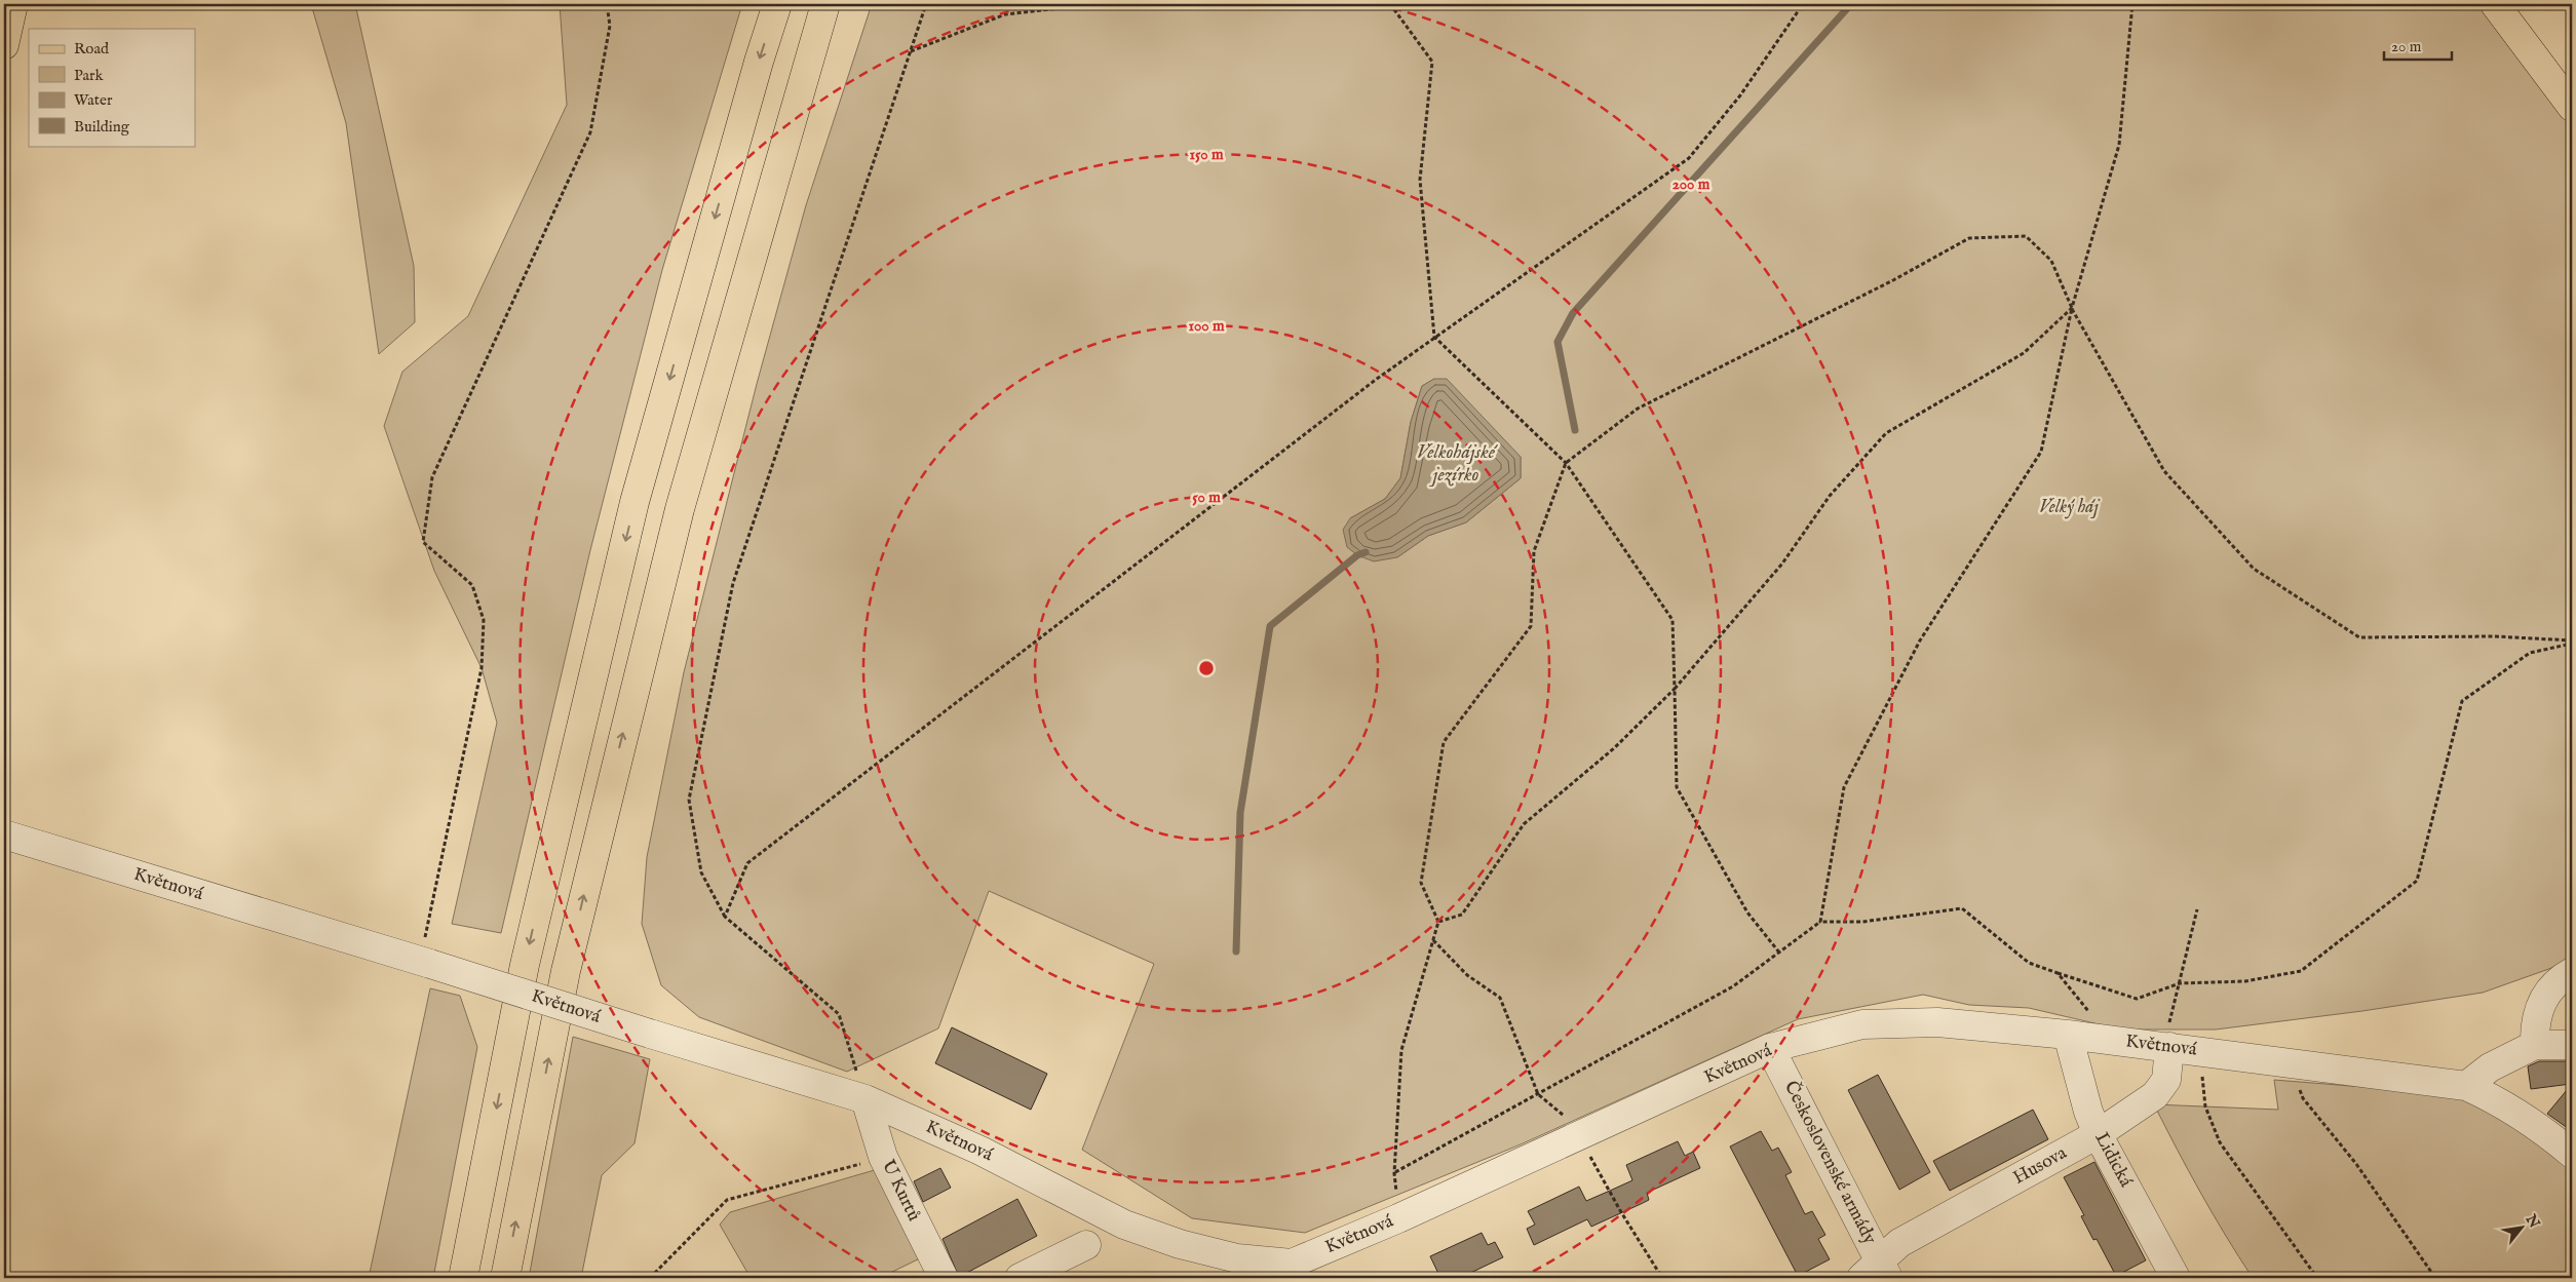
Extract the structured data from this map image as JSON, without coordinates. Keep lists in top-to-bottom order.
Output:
{
  "streets": {
    "street": [
      "Květnová",
      "Lidická",
      "Československé armády",
      "Husova",
      "U Kurtů"
    ]
  },
  "crossings": [
    ["Květnová", "Lidická"],
    ["Květnová", "Československé armády"],
    ["Květnová", "Husova"],
    ["Květnová", "U Kurtů"],
    ["Lidická", "Husova"],
    ["Československé armády", "Husova"]
  ],
  "water": ["Velkohájské jezírko"],
  "parks": ["Velký háj"],
  "legend": [
    "Road",
    "Park",
    "Water",
    "Building"
  ],
  "scale_bar": "20 m",
  "north": "top right",
  "rings": [
    "150 m",
    "200 m",
    "100 m",
    "50 m"
  ]
}
